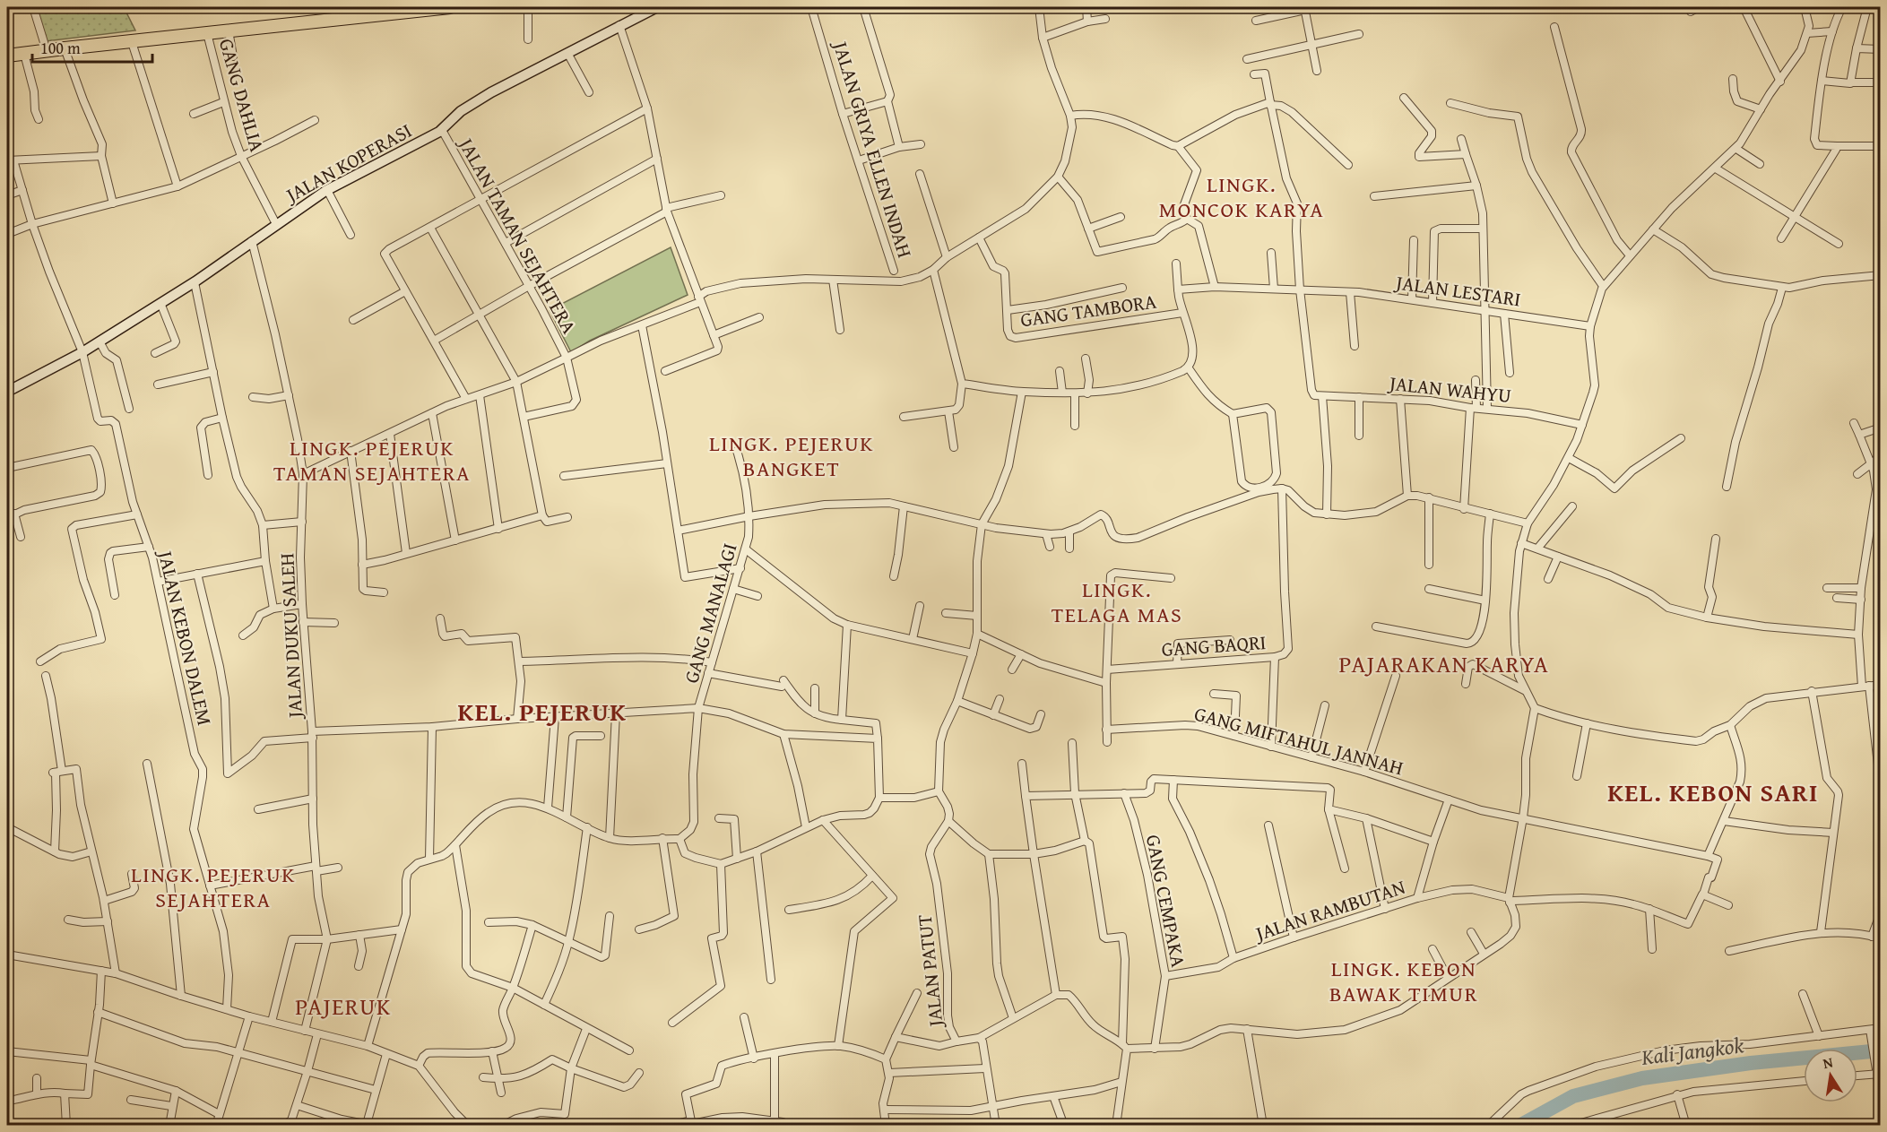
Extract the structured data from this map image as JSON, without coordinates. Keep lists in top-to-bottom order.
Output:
{
  "streets": {
    "street": [
      "GANG DAHLIA",
      "JALAN GRIYA ELLEN INDAH",
      "JALAN KOPERASI",
      "JALAN TAMAN SEJAHTERA",
      "JALAN LESTARI",
      "GANG TAMBORA",
      "JALAN WAHYU",
      "GANG MANALAGI",
      "JALAN DUKU SALEH",
      "JALAN KEBON DALEM",
      "GANG BAQRI",
      "GANG MIFTAHUL JANNAH",
      "GANG CEMPAKA",
      "JALAN RAMBUTAN",
      "JALAN PATUT"
    ]
  },
  "crossings": [
    ["GANG DAHLIA", "JALAN KOPERASI"],
    ["JALAN KOPERASI", "JALAN TAMAN SEJAHTERA"],
    ["JALAN KOPERASI", "JALAN DUKU SALEH"],
    ["JALAN KOPERASI", "JALAN KEBON DALEM"],
    ["JALAN TAMAN SEJAHTERA", "JALAN DUKU SALEH"],
    ["GANG CEMPAKA", "JALAN RAMBUTAN"]
  ],
  "districts": [
    "LINGK. MONCOK KARYA",
    "LINGK. PEJERUK BANGKET",
    "LINGK. PEJERUK TAMAN SEJAHTERA",
    "LINGK. TELAGA MAS",
    "PAJARAKAN KARYA",
    "KEL. PEJERUK",
    "KEL. KEBON SARI",
    "LINGK. PEJERUK SEJAHTERA",
    "LINGK. KEBON BAWAK TIMUR",
    "PAJERUK"
  ],
  "water": ["Kali Jangkok"],
  "scale_bar": "100 m",
  "north": "top"
}
